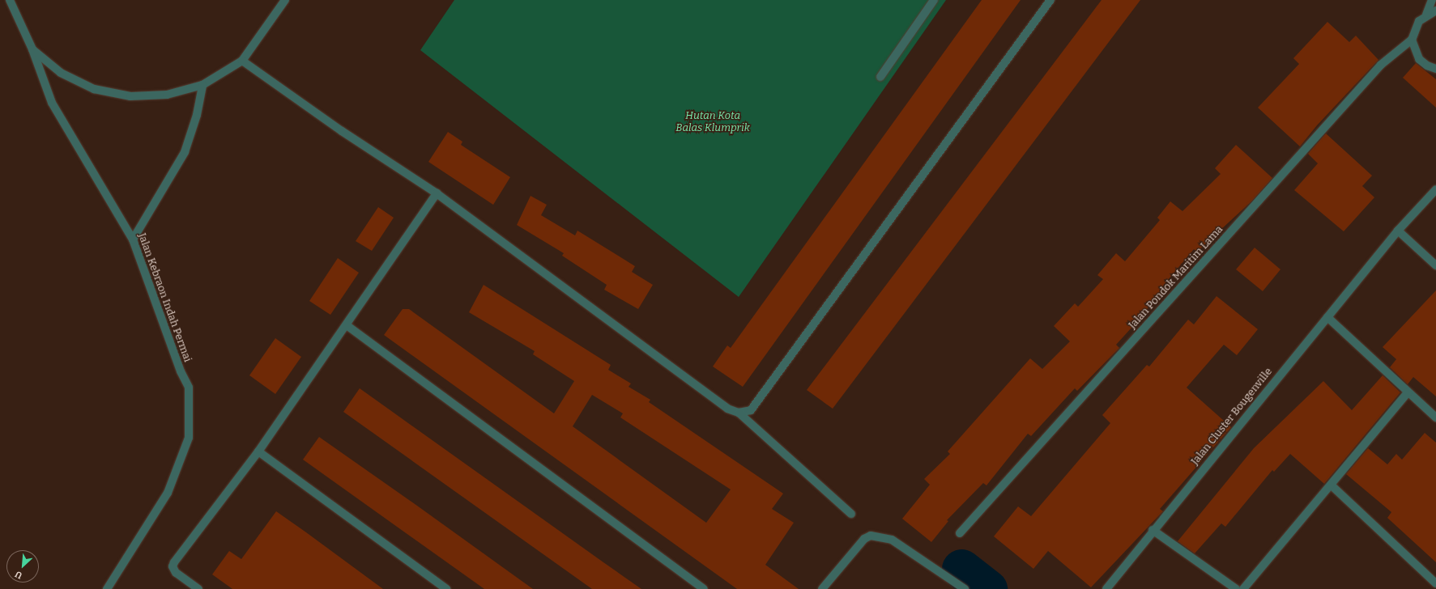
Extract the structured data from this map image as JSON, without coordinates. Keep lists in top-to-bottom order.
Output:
{
  "streets": {
    "street": ["Jalan Pondok Maritim Lama", "Jalan Kebraon Indah Permai", "Jalan Cluster Bougenville"]
  },
  "parks": ["Hutan Kota Balas Klumprik"],
  "north": "bottom left"
}
